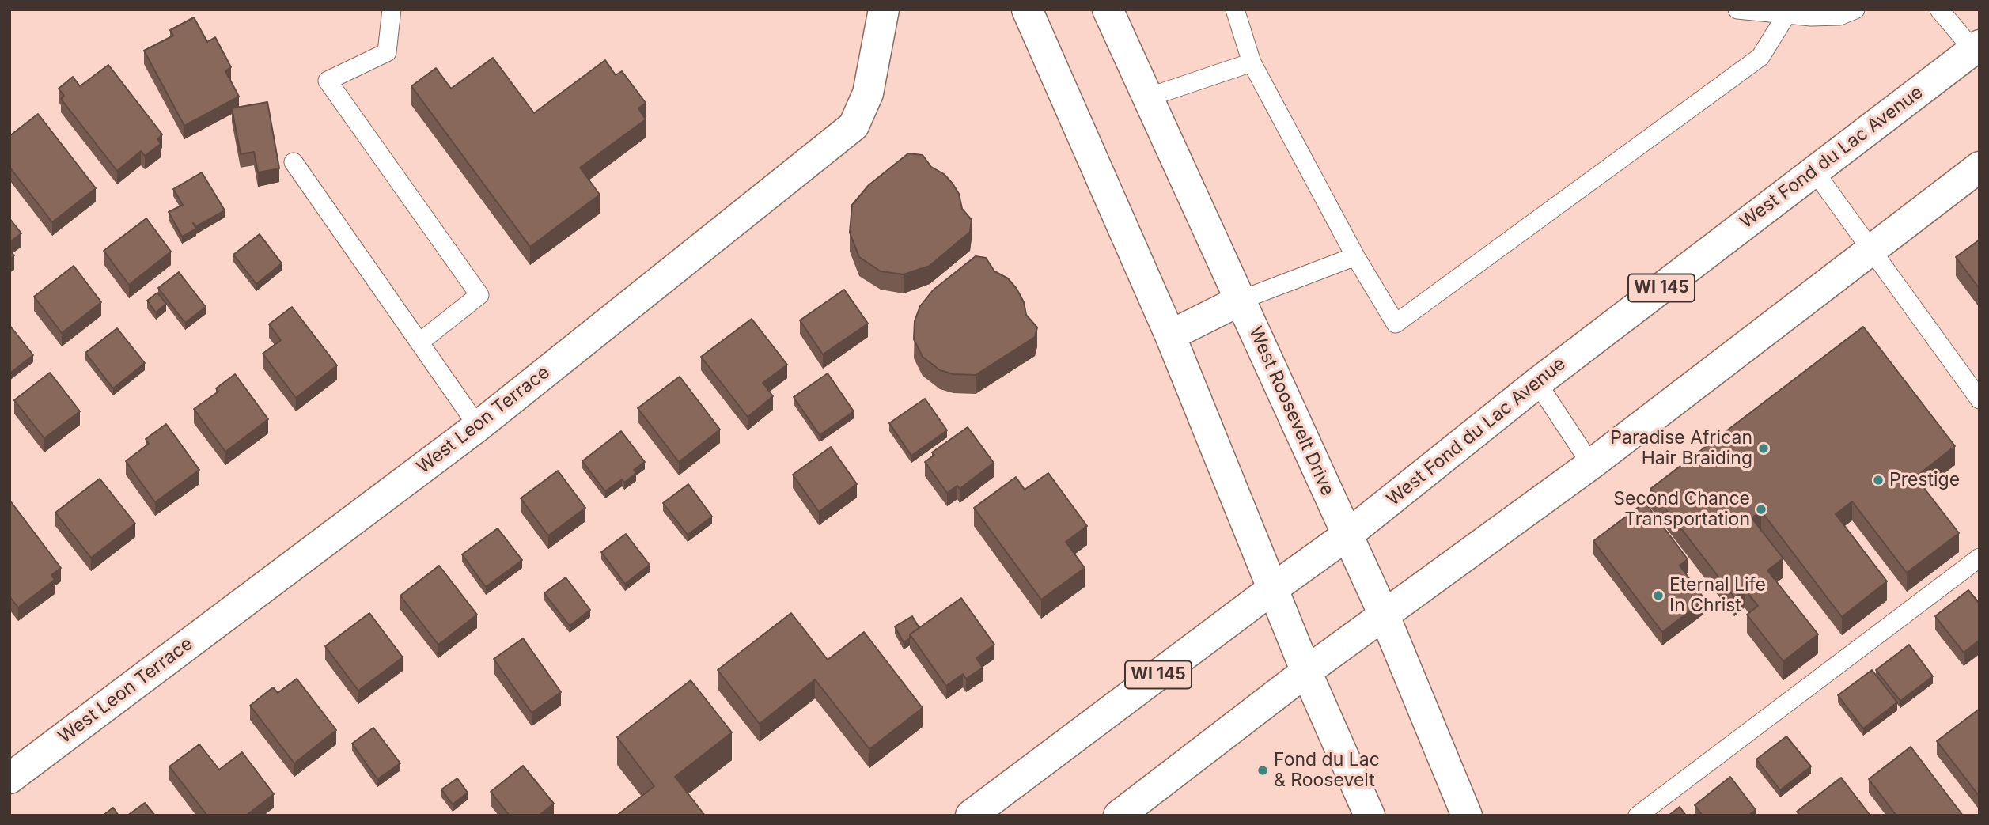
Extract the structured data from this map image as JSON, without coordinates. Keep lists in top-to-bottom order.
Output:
{
  "streets": {
    "street": [
      "West Fond du Lac Avenue",
      "WI 145",
      "West Roosevelt Drive",
      "West Leon Terrace"
    ]
  },
  "crossings": [
    ["West Fond du Lac Avenue", "West Roosevelt Drive"]
  ],
  "places": [
    "Paradise African Hair Braiding",
    "Prestige",
    "Second Chance Transportation",
    "Eternal Life In Christ",
    "Fond du Lac & Roosevelt"
  ]
}
